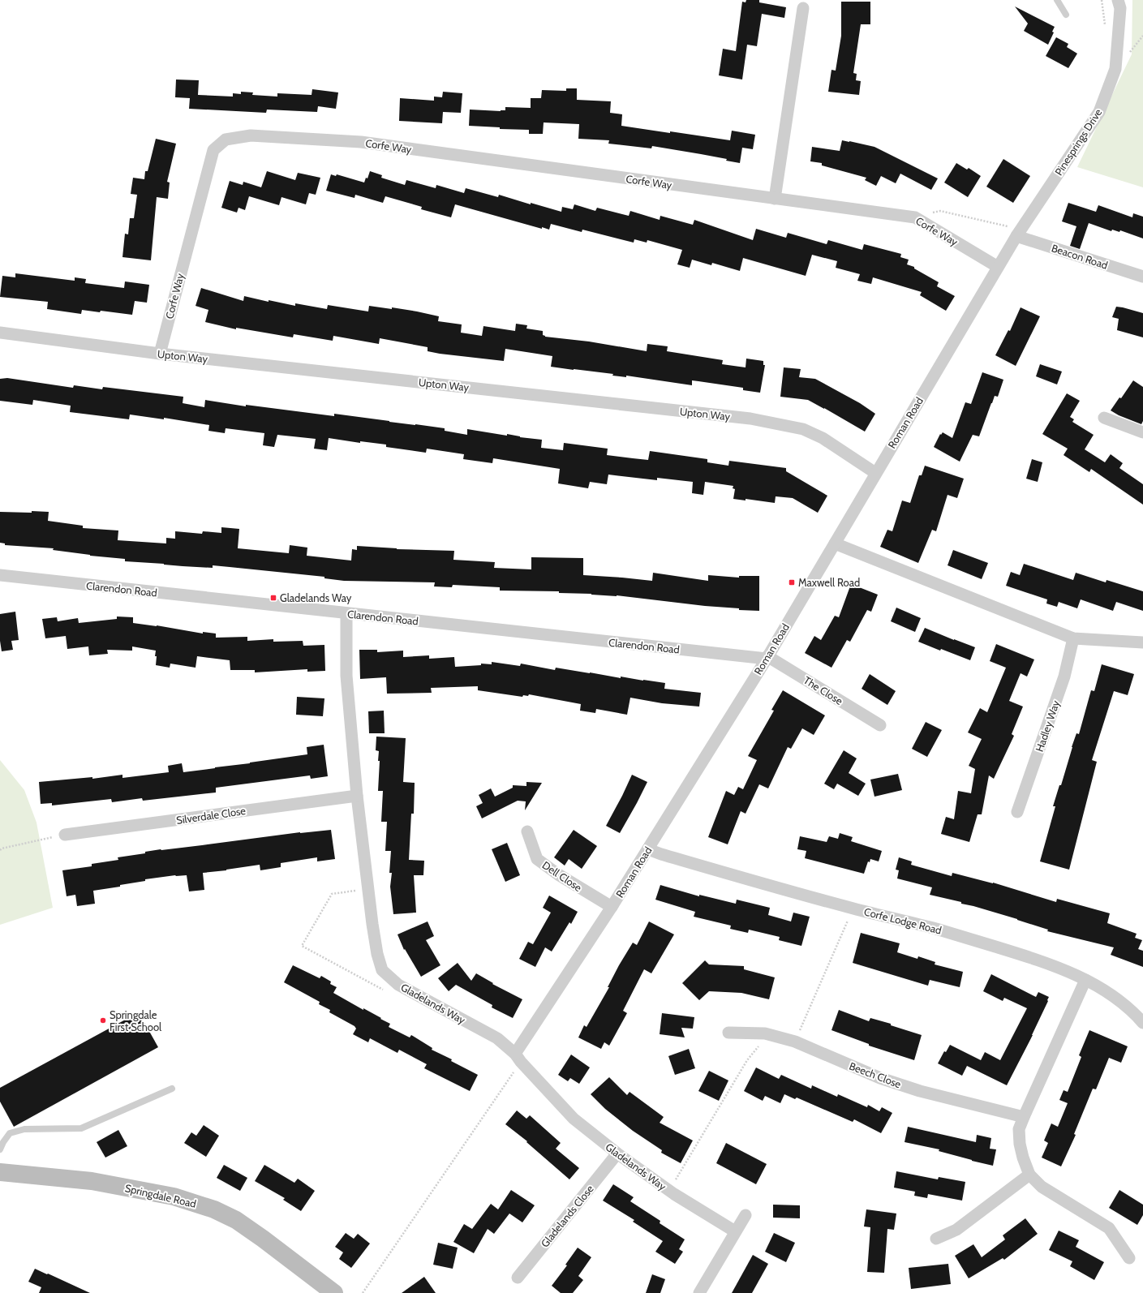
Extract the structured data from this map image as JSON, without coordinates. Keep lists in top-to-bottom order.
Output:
{
  "streets": {
    "street": [
      "Pinesprings Drive",
      "Corfe Way",
      "Beacon Road",
      "Upton Way",
      "Roman Road",
      "Clarendon Road",
      "The Close",
      "Hadley Way",
      "Silverdale Close",
      "Dell Close",
      "Corfe Lodge Road",
      "Gladelands Way",
      "Beech Close",
      "Springdale Road",
      "Gladelands Close"
    ]
  },
  "crossings": [
    ["Pinesprings Drive", "Beacon Road"],
    ["Pinesprings Drive", "Roman Road"],
    ["Corfe Way", "Upton Way"],
    ["Corfe Way", "Roman Road"],
    ["Beacon Road", "Roman Road"],
    ["Upton Way", "Roman Road"],
    ["Roman Road", "Clarendon Road"],
    ["Roman Road", "The Close"],
    ["Roman Road", "Dell Close"],
    ["Roman Road", "Corfe Lodge Road"],
    ["Roman Road", "Gladelands Way"],
    ["Clarendon Road", "The Close"],
    ["Clarendon Road", "Gladelands Way"],
    ["Silverdale Close", "Gladelands Way"],
    ["Gladelands Way", "Gladelands Close"]
  ],
  "places": {
    "transit": ["Maxwell Road", "Gladelands Way"],
    "other": ["Springdale First School"]
  }
}
